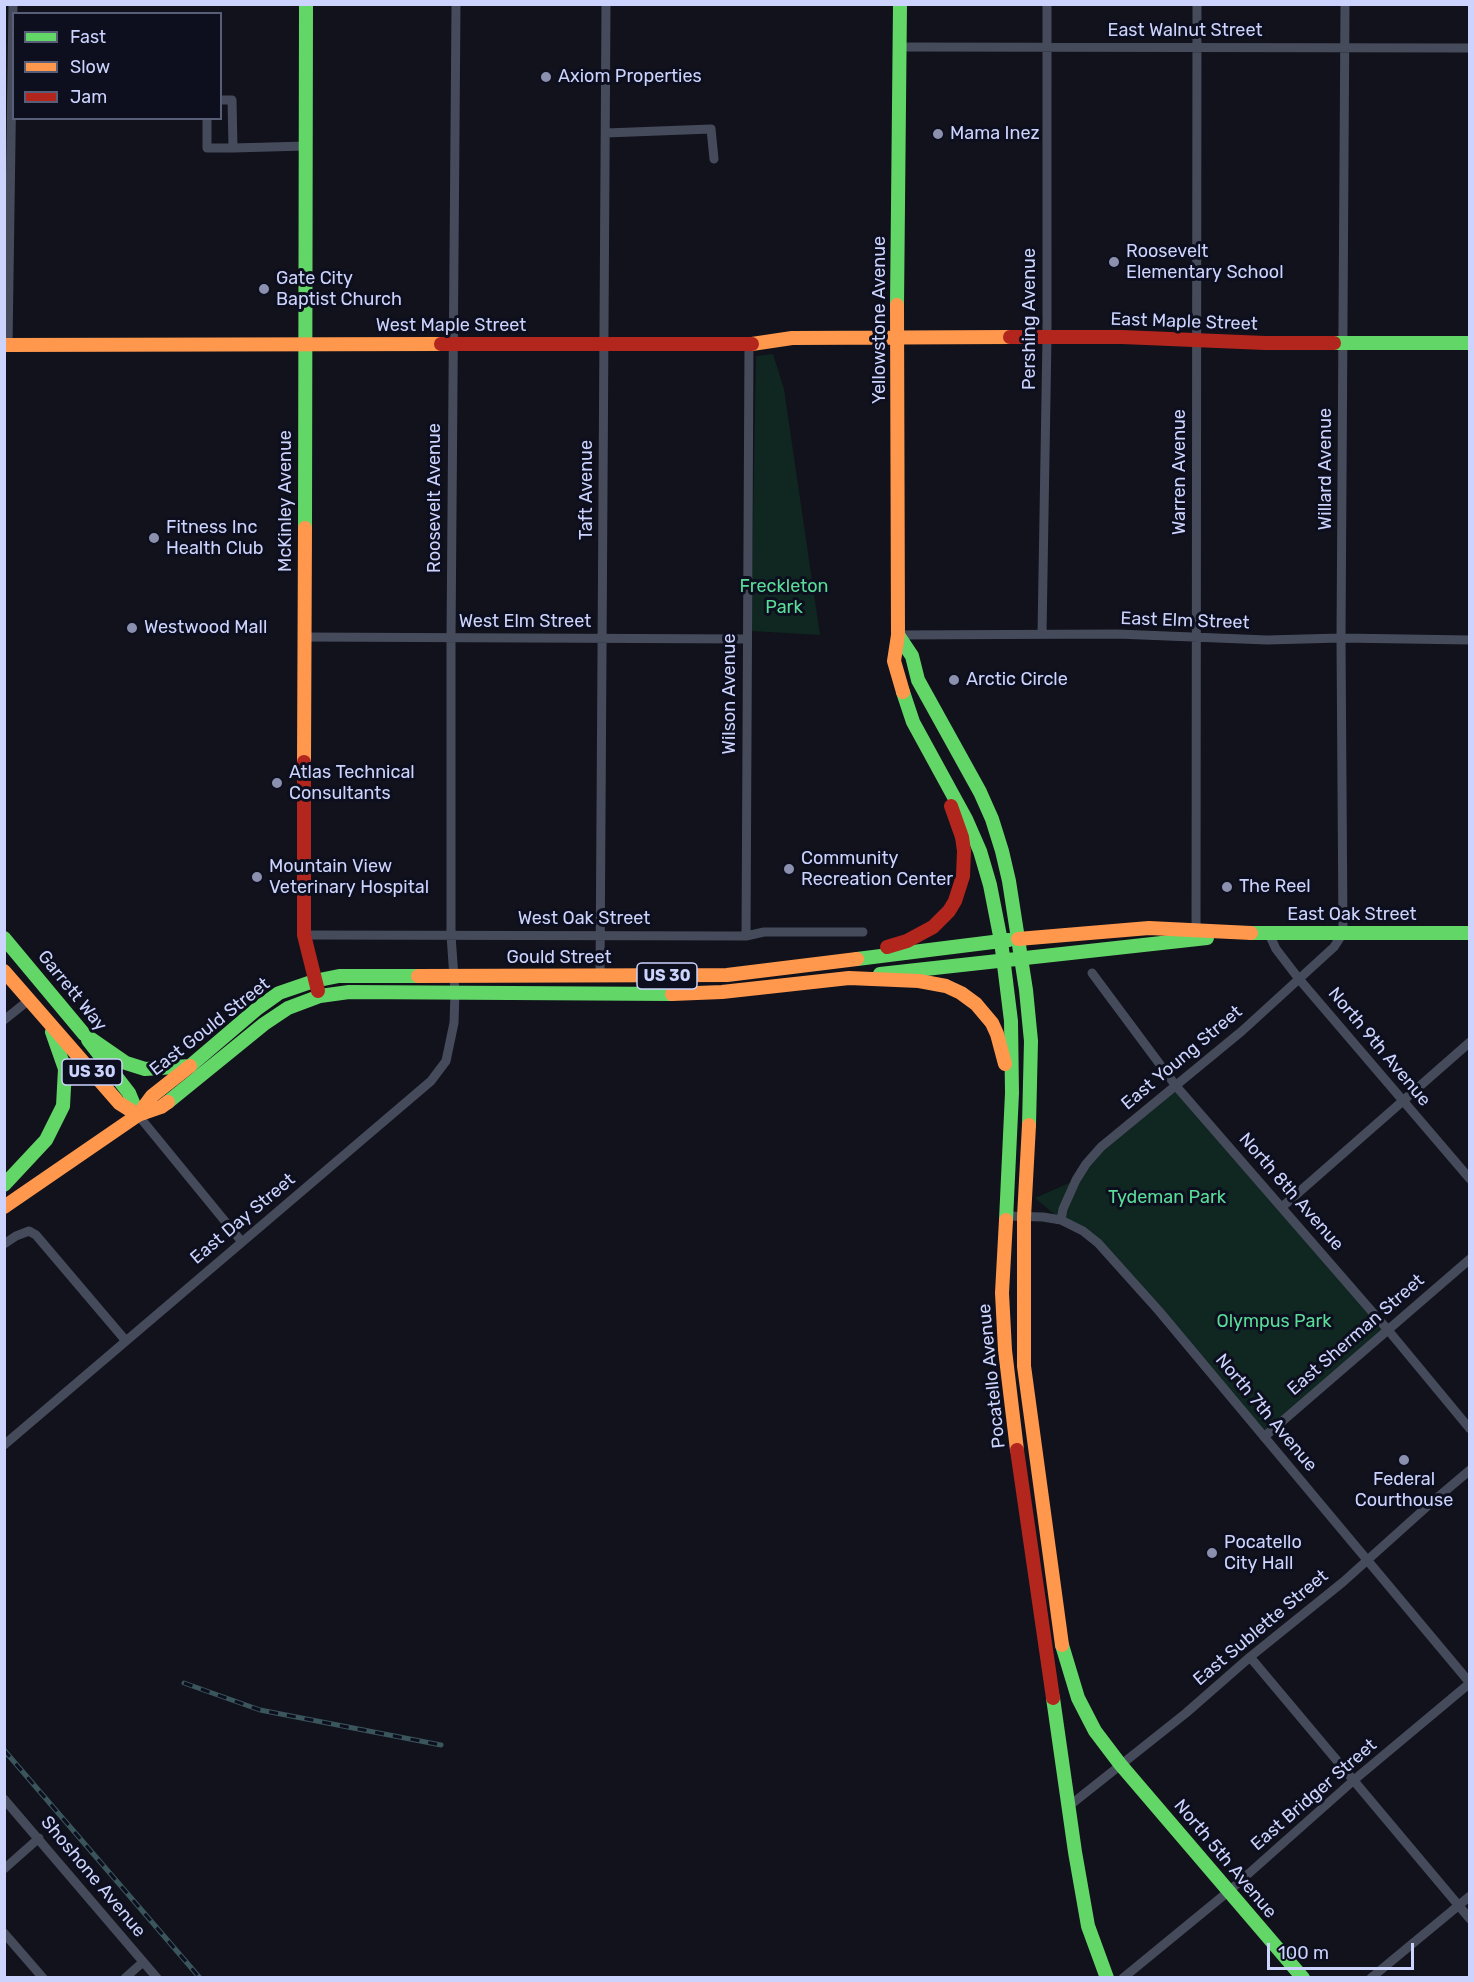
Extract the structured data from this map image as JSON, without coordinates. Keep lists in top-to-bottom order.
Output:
{
  "streets": {
    "main road": [
      "Yellowstone Avenue",
      "East Maple Street",
      "West Maple Street",
      "McKinley Avenue",
      "East Oak Street",
      "Gould Street",
      "US 30",
      "Garrett Way",
      "East Gould Street",
      "Pocatello Avenue",
      "North 5th Avenue"
    ],
    "street": [
      "East Walnut Street",
      "Pershing Avenue",
      "Willard Avenue",
      "Warren Avenue",
      "Taft Avenue",
      "Roosevelt Avenue",
      "East Elm Street",
      "West Elm Street",
      "Wilson Avenue",
      "West Oak Street",
      "North 9th Avenue",
      "East Young Street",
      "North 8th Avenue",
      "East Day Street",
      "East Sherman Street",
      "North 7th Avenue",
      "East Sublette Street",
      "East Bridger Street",
      "Shoshone Avenue"
    ]
  },
  "crossings": [
    ["East Walnut Street", "Pershing Avenue"],
    ["East Walnut Street", "Yellowstone Avenue"],
    ["East Walnut Street", "Willard Avenue"],
    ["East Walnut Street", "Warren Avenue"],
    ["Pershing Avenue", "East Maple Street"],
    ["Pershing Avenue", "East Elm Street"],
    ["Yellowstone Avenue", "East Maple Street"],
    ["Yellowstone Avenue", "West Maple Street"],
    ["Yellowstone Avenue", "East Elm Street"],
    ["Yellowstone Avenue", "Gould Street"],
    ["Yellowstone Avenue", "Pocatello Avenue"],
    ["East Maple Street", "West Maple Street"],
    ["East Maple Street", "Willard Avenue"],
    ["East Maple Street", "Warren Avenue"],
    ["West Maple Street", "Taft Avenue"],
    ["West Maple Street", "Roosevelt Avenue"],
    ["West Maple Street", "McKinley Avenue"],
    ["West Maple Street", "Wilson Avenue"],
    ["Willard Avenue", "East Elm Street"],
    ["Willard Avenue", "East Oak Street"],
    ["Willard Avenue", "East Young Street"],
    ["Warren Avenue", "East Elm Street"],
    ["Warren Avenue", "East Oak Street"],
    ["Taft Avenue", "West Elm Street"],
    ["Taft Avenue", "West Oak Street"],
    ["Taft Avenue", "Gould Street"],
    ["Roosevelt Avenue", "West Elm Street"],
    ["Roosevelt Avenue", "West Oak Street"],
    ["Roosevelt Avenue", "Gould Street"],
    ["Roosevelt Avenue", "East Day Street"],
    ["McKinley Avenue", "West Elm Street"],
    ["McKinley Avenue", "West Oak Street"],
    ["McKinley Avenue", "Gould Street"],
    ["McKinley Avenue", "East Gould Street"],
    ["West Elm Street", "Wilson Avenue"],
    ["Wilson Avenue", "West Oak Street"],
    ["East Oak Street", "Gould Street"],
    ["East Oak Street", "North 9th Avenue"],
    ["East Oak Street", "East Young Street"],
    ["East Oak Street", "Pocatello Avenue"],
    ["Gould Street", "US 30"],
    ["Gould Street", "East Gould Street"],
    ["Gould Street", "East Day Street"],
    ["Gould Street", "Pocatello Avenue"],
    ["US 30", "Garrett Way"],
    ["US 30", "East Gould Street"],
    ["US 30", "Pocatello Avenue"],
    ["Garrett Way", "East Gould Street"],
    ["North 9th Avenue", "East Young Street"],
    ["East Young Street", "North 8th Avenue"],
    ["East Young Street", "North 7th Avenue"],
    ["North 8th Avenue", "East Sherman Street"],
    ["East Sherman Street", "North 7th Avenue"],
    ["Pocatello Avenue", "North 7th Avenue"],
    ["Pocatello Avenue", "East Sublette Street"],
    ["Pocatello Avenue", "North 5th Avenue"],
    ["North 7th Avenue", "East Sublette Street"],
    ["North 7th Avenue", "East Bridger Street"],
    ["East Sublette Street", "North 5th Avenue"],
    ["East Bridger Street", "North 5th Avenue"]
  ],
  "parks": ["Freckleton Park", "Tydeman Park", "Olympus Park"],
  "places": [
    "Axiom Properties",
    "Mama Inez",
    "Roosevelt Elementary School",
    "Gate City Baptist Church",
    "Fitness Inc Health Club",
    "Westwood Mall",
    "Arctic Circle",
    "Atlas Technical Consultants",
    "Community Recreation Center",
    "Mountain View Veterinary Hospital",
    "The Reel",
    "Federal Courthouse",
    "Pocatello City Hall"
  ],
  "legend": ["Fast", "Slow", "Jam"],
  "scale_bar": "100 m"
}
